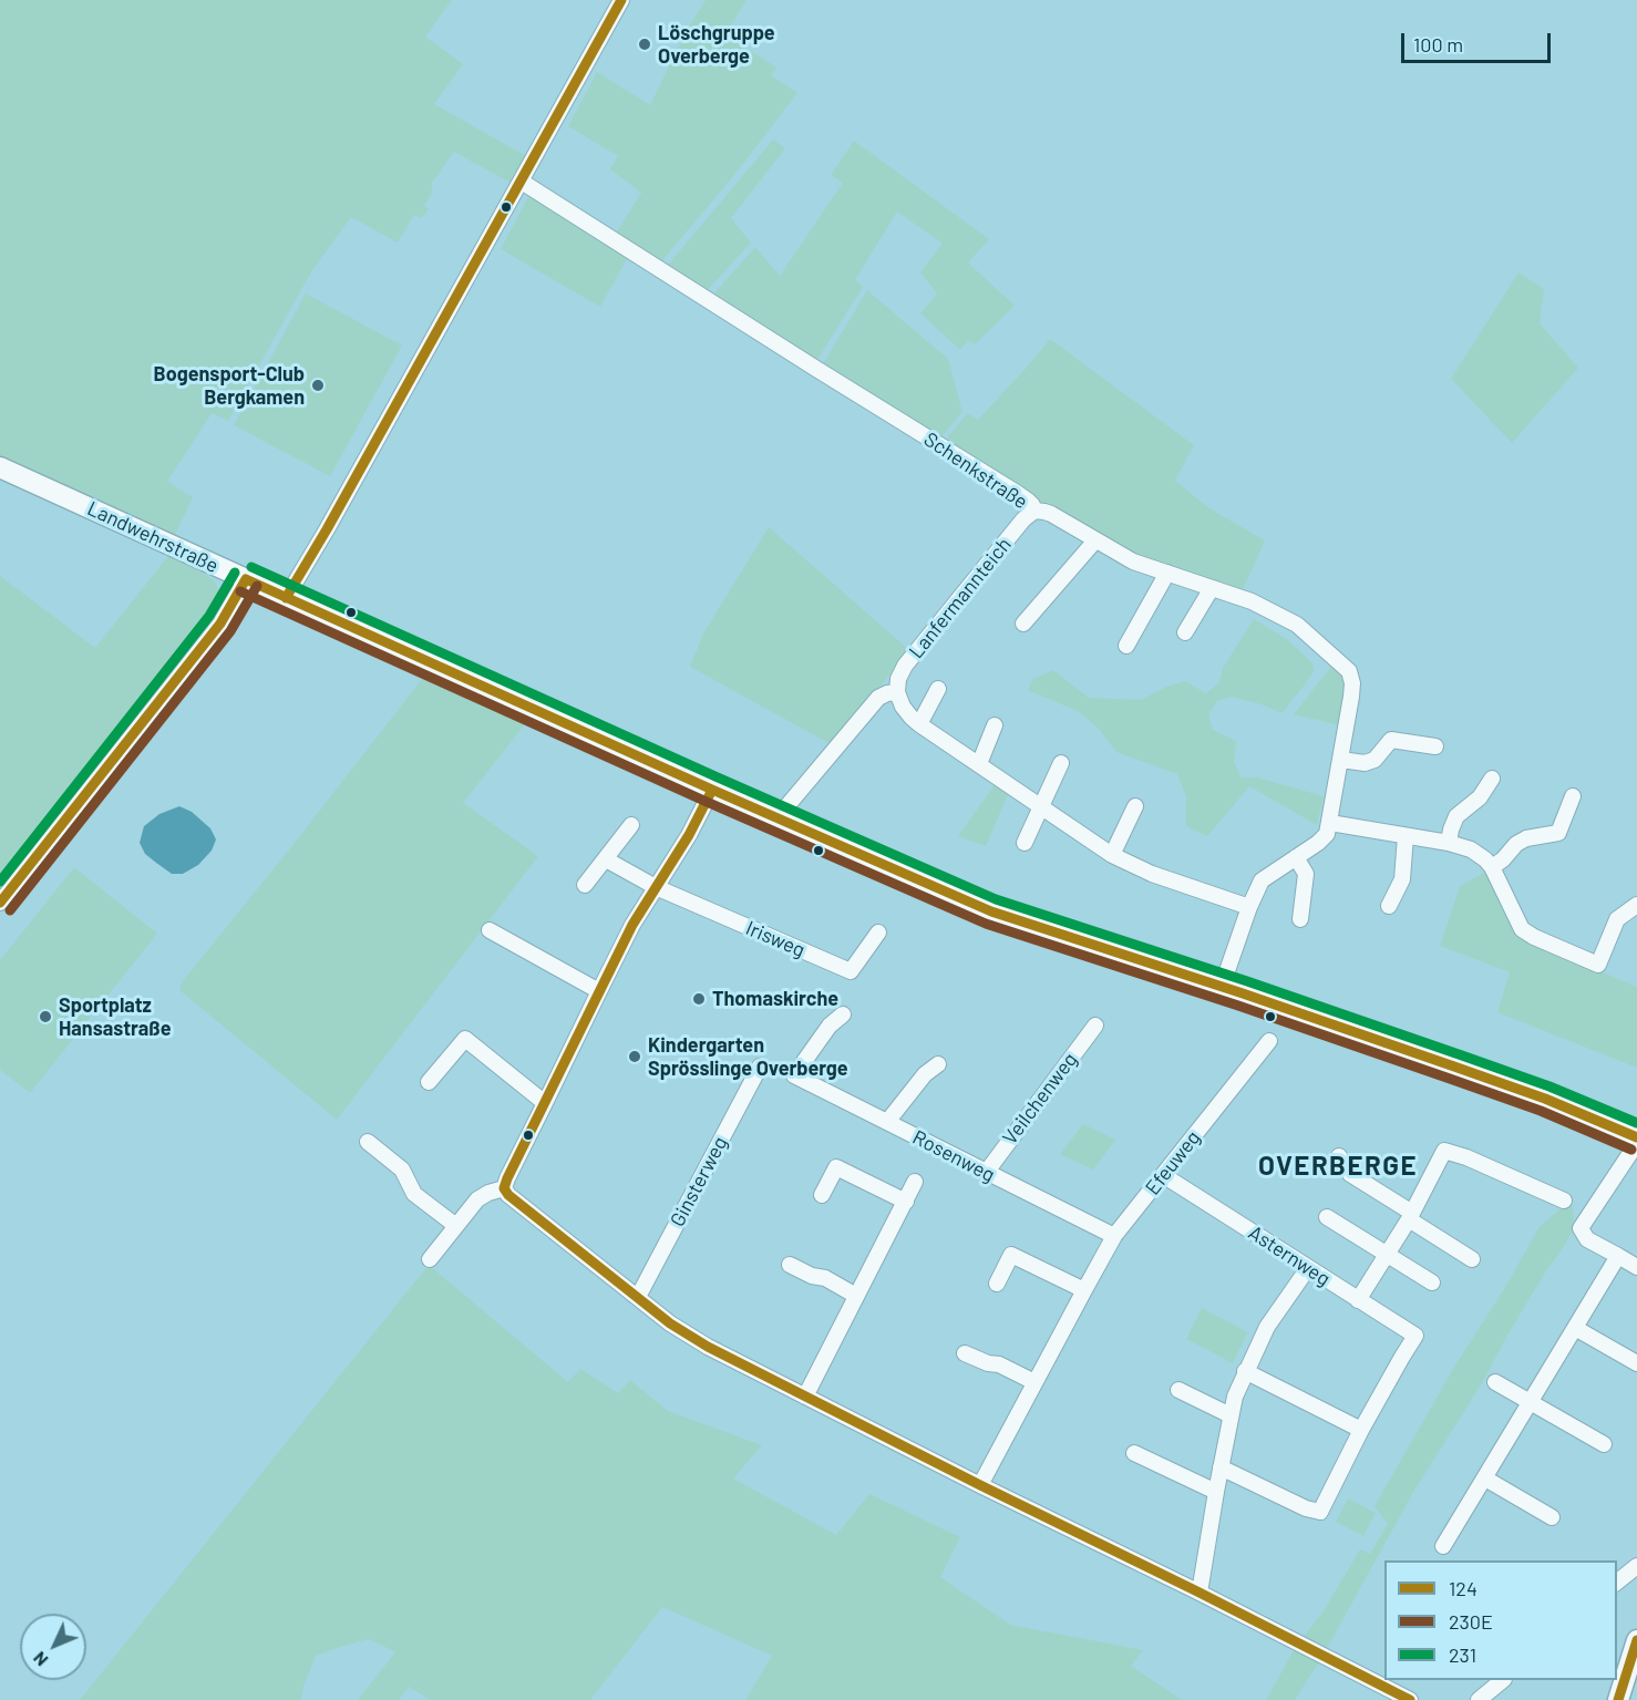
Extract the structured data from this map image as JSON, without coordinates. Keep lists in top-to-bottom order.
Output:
{
  "streets": {
    "main road": ["Landwehrstraße"],
    "street": [
      "Schenkstraße",
      "Lanfermannteich",
      "Irisweg",
      "Veilchenweg",
      "Rosenweg",
      "Efeuweg",
      "Ginsterweg",
      "Asternweg"
    ]
  },
  "crossings": [
    ["Schenkstraße", "Lanfermannteich"],
    ["Veilchenweg", "Rosenweg"],
    ["Rosenweg", "Efeuweg"],
    ["Efeuweg", "Asternweg"]
  ],
  "districts": ["OVERBERGE"],
  "places": [
    "Löschgruppe Overberge",
    "Bogensport-Club Bergkamen",
    "Thomaskirche",
    "Sportplatz Hansastraße",
    "Kindergarten Sprösslinge Overberge"
  ],
  "lines": ["transit line 124", "transit line 231", "transit line 230E"],
  "legend": ["124", "230E", "231"],
  "scale_bar": "100 m",
  "north": "bottom left"
}
